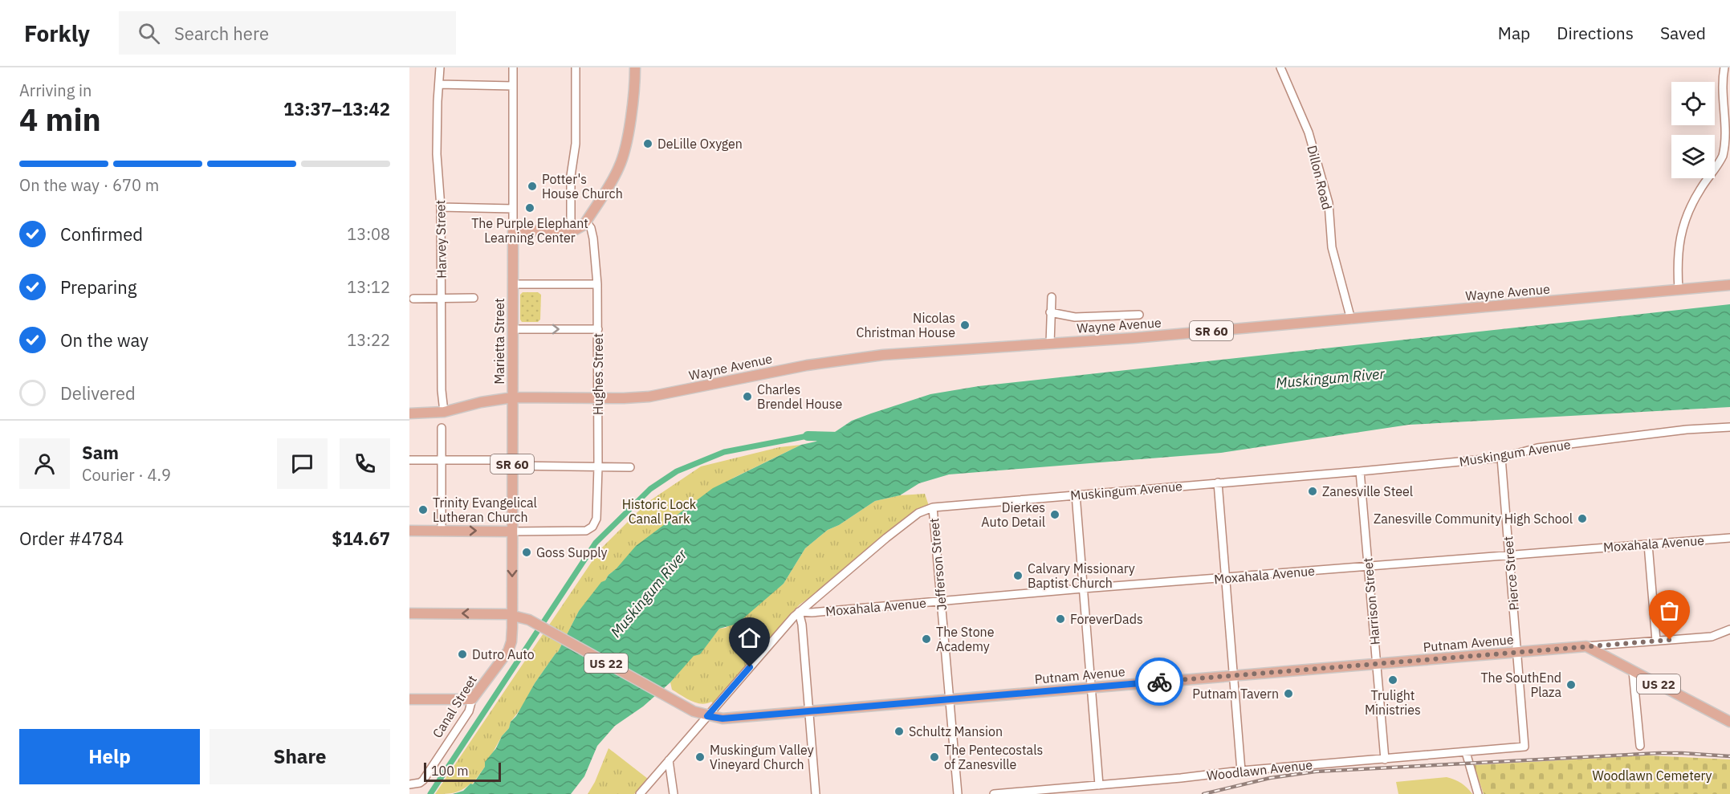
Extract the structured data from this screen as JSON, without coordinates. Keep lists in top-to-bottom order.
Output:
{
  "streets": {
    "main road": [
      "Wayne Avenue",
      "SR 60",
      "Marietta Street",
      "Putnam Avenue",
      "US 22",
      "Canal Street"
    ],
    "street": [
      "Dillon Road",
      "Harvey Street",
      "Hughes Street",
      "Muskingum Avenue",
      "Moxahala Avenue",
      "Jefferson Street",
      "Pierce Street",
      "Harrison Street",
      "Woodlawn Avenue"
    ]
  },
  "crossings": [
    ["Dillon Road", "Wayne Avenue"],
    ["Harvey Street", "SR 60"],
    ["Wayne Avenue", "SR 60"],
    ["Wayne Avenue", "Marietta Street"],
    ["Wayne Avenue", "Hughes Street"],
    ["SR 60", "Marietta Street"],
    ["Marietta Street", "Hughes Street"],
    ["Marietta Street", "Putnam Avenue"],
    ["Marietta Street", "US 22"],
    ["Marietta Street", "Canal Street"],
    ["Muskingum Avenue", "Moxahala Avenue"],
    ["Muskingum Avenue", "Jefferson Street"],
    ["Muskingum Avenue", "Pierce Street"],
    ["Muskingum Avenue", "Harrison Street"],
    ["Muskingum Avenue", "Putnam Avenue"],
    ["Moxahala Avenue", "Jefferson Street"],
    ["Moxahala Avenue", "Pierce Street"],
    ["Moxahala Avenue", "Harrison Street"],
    ["Jefferson Street", "Putnam Avenue"],
    ["Pierce Street", "Putnam Avenue"],
    ["Pierce Street", "Woodlawn Avenue"],
    ["Harrison Street", "Putnam Avenue"],
    ["Harrison Street", "Woodlawn Avenue"],
    ["Putnam Avenue", "US 22"],
    ["Putnam Avenue", "Canal Street"],
    ["US 22", "Canal Street"]
  ],
  "water": ["Muskingum River"],
  "parks": ["Historic Lock Canal Park", "Woodlawn Cemetery"],
  "places": [
    "DeLille Oxygen",
    "Potter's House Church",
    "The Purple Elephant Learning Center",
    "Nicolas Christman House",
    "Charles Brendel House",
    "Zanesville Steel",
    "Trinity Evangelical Lutheran Church",
    "Dierkes Auto Detail",
    "Zanesville Community High School",
    "Goss Supply",
    "Calvary Missionary Baptist Church",
    "ForeverDads",
    "The Stone Academy",
    "Dutro Auto",
    "Trulight Ministries",
    "The SouthEnd Plaza",
    "Putnam Tavern",
    "Schultz Mansion",
    "Muskingum Valley Vineyard Church",
    "The Pentecostals of Zanesville"
  ],
  "scale_bar": "100 m",
  "page": {
    "header": "Forkly",
    "search": "Search here",
    "nav": ["Map", "Directions", "Saved"],
    "heading": ["4 min", "Arriving in", "13:37–13:42"],
    "panel": [
      "Sam",
      "Courier · 4.9",
      "Order #4784",
      "$14.67"
    ],
    "bar": "On the way · 670 m",
    "list": [
      ["Confirmed", "13:08"],
      ["Preparing", "13:12"],
      ["On the way", "13:22"],
      "Delivered"
    ],
    "buttons": ["Help", "Share"],
    "scale": "100 m"
  }
}
